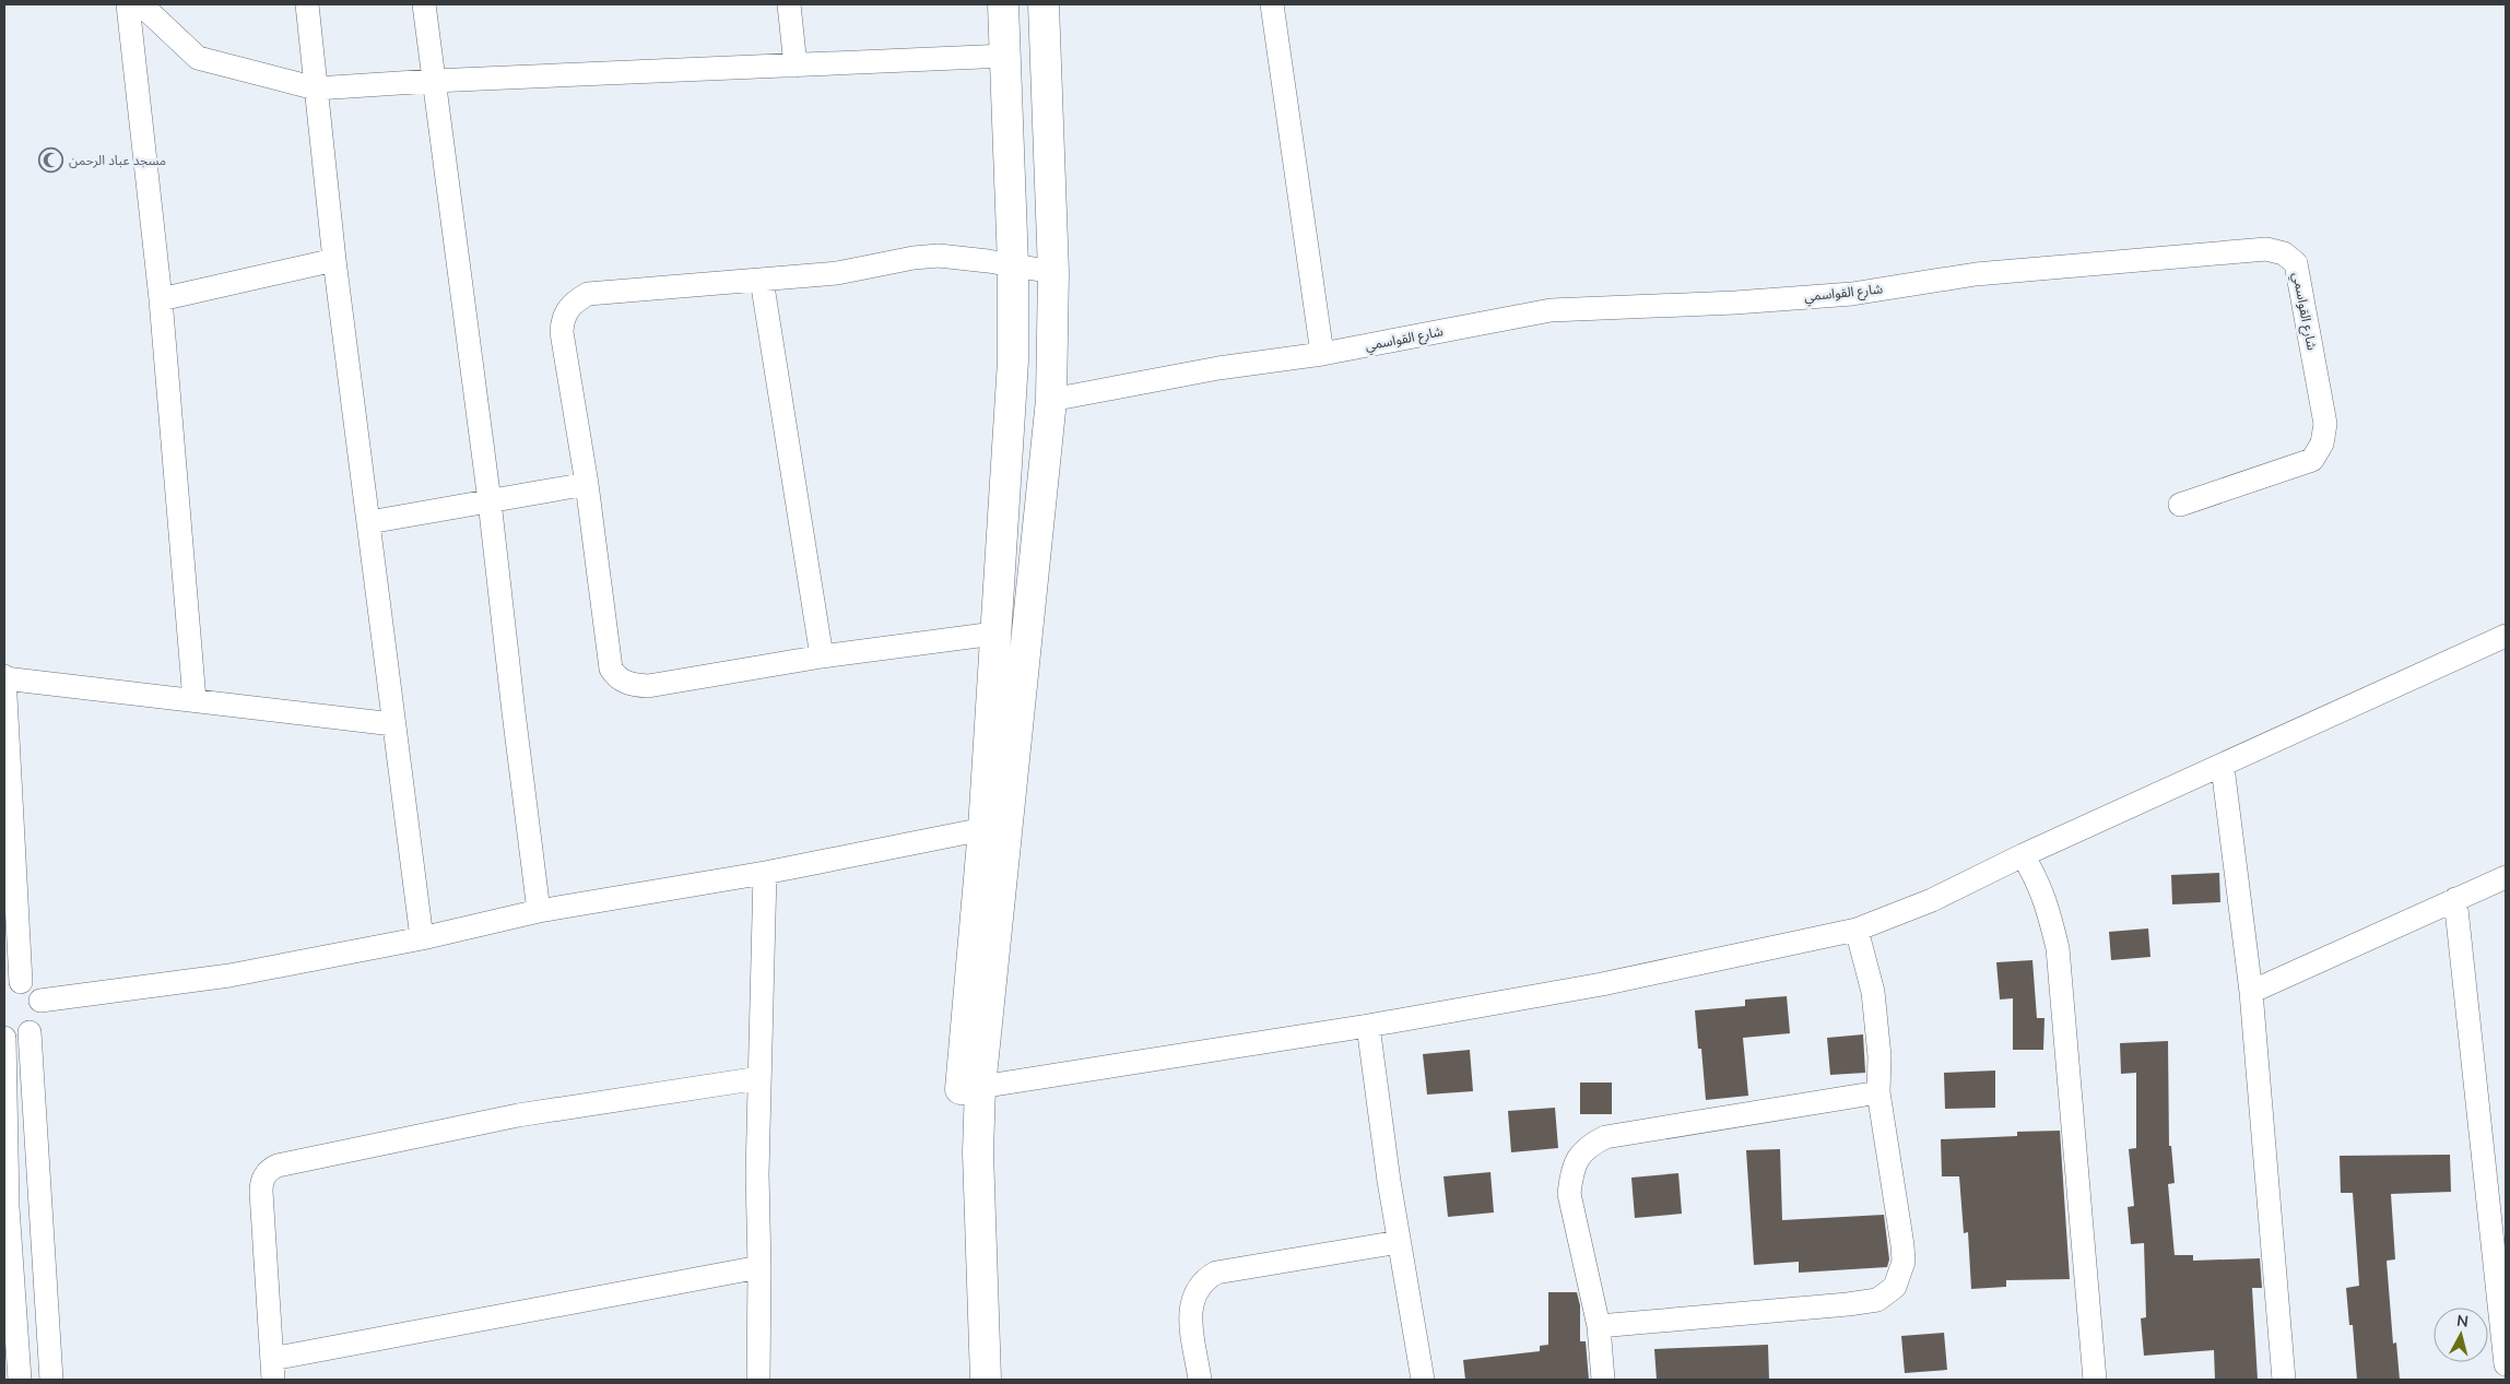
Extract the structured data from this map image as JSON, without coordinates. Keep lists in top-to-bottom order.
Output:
{
  "streets": {
    "street": ["شارع القواسمي"]
  },
  "places": {
    "mosque": ["مسجد عباد الرحمن"]
  },
  "north": "top"
}
